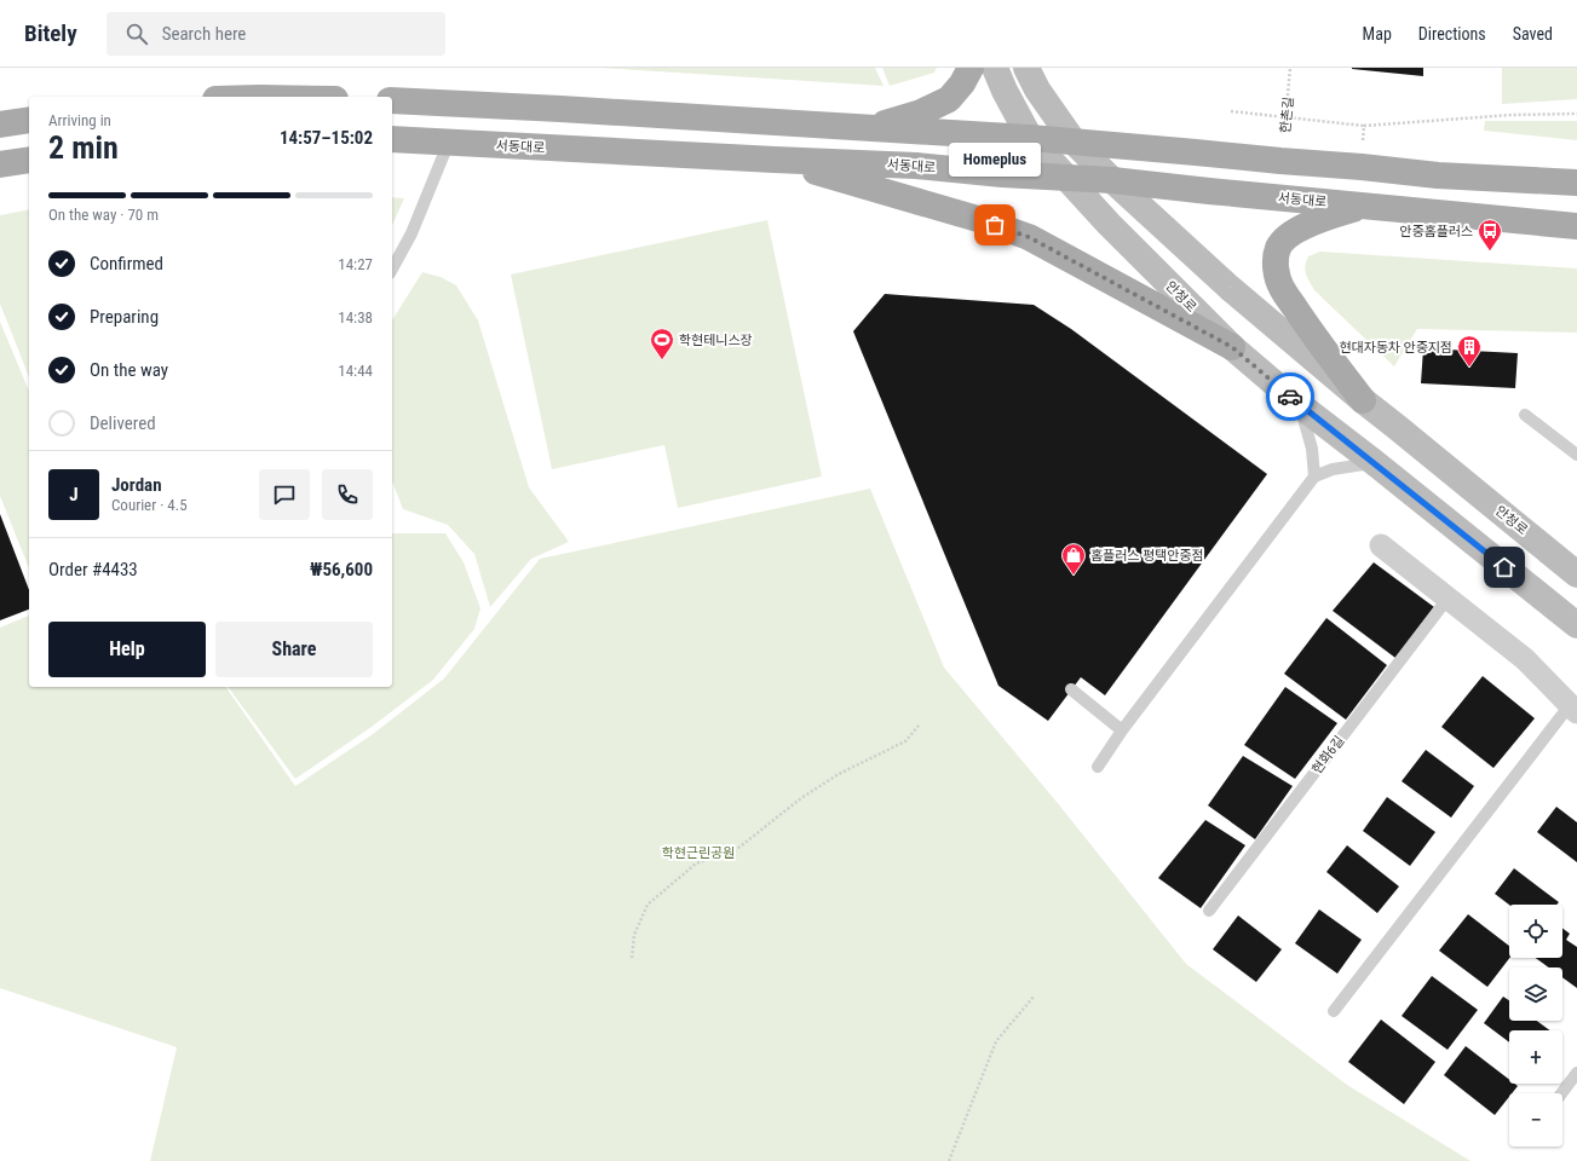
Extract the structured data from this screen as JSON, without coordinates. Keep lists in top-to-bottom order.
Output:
{
  "streets": {
    "main road": ["서동대로"],
    "street": ["안청로"],
    "lane": ["현화6길"],
    "path": ["한촌길"]
  },
  "crossings": [
    ["서동대로", "안청로"]
  ],
  "parks": ["학현근린공원"],
  "places": {
    "other": ["Homeplus"],
    "bus stop": ["안중홈플러스"],
    "sports": ["학현테니스장"],
    "building": ["현대자동차 안중지점"],
    "shop": ["홈플러스 평택안중점"]
  },
  "page": {
    "header": "Bitely",
    "search": "Search here",
    "nav": ["Map", "Directions", "Saved"],
    "heading": ["2 min", "Arriving in", "14:57–15:02"],
    "panel": [
      "Jordan",
      "Courier · 4.5",
      "Order #4433",
      "₩56,600"
    ],
    "bubble": "Homeplus",
    "bar": "On the way · 70 m",
    "list": [
      ["Confirmed", "14:27"],
      ["Preparing", "14:38"],
      ["On the way", "14:44"],
      "Delivered"
    ],
    "round": "J",
    "buttons": ["Help", "Share"],
    "map_buttons": ["+", "−"]
  }
}
